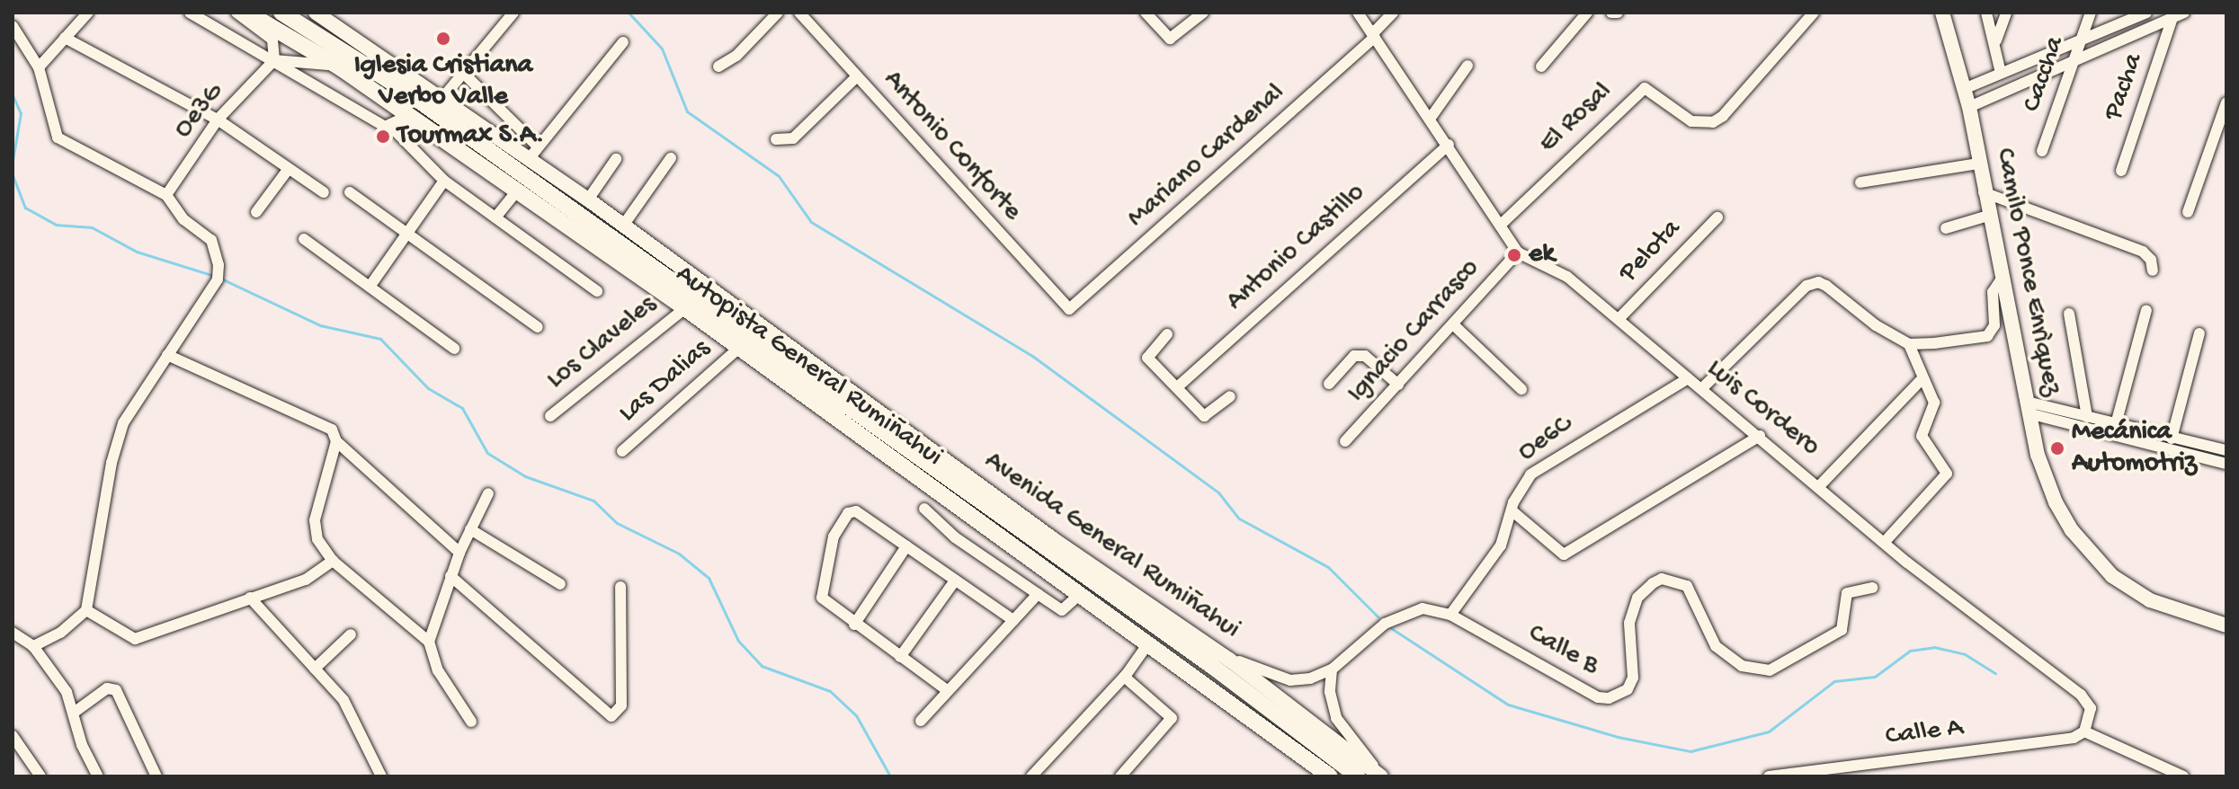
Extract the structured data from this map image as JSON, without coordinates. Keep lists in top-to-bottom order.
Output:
{
  "streets": {
    "highway": ["Autopista General Rumiñahui"],
    "main road": ["Camilo Ponce Enrìquez", "Avenida General Rumiñahui"],
    "street": [
      "Caccha",
      "Pacha",
      "Oe3G",
      "El Rosal",
      "Antonio Conforte",
      "Mariano Cardenal",
      "Antonio Castillo",
      "Pelota",
      "Ignacio Carrasco",
      "Los Claveles",
      "Las Dalias",
      "Luis Cordero",
      "Oe6C",
      "Calle B",
      "Calle A"
    ]
  },
  "crossings": [
    ["Antonio Conforte", "Mariano Cardenal"],
    ["Pelota", "Luis Cordero"],
    ["Ignacio Carrasco", "Luis Cordero"],
    ["Los Claveles", "Autopista General Rumiñahui"],
    ["Autopista General Rumiñahui", "Las Dalias"],
    ["Luis Cordero", "Oe6C"],
    ["Luis Cordero", "Calle A"],
    ["Oe6C", "Calle B"],
    ["Avenida General Rumiñahui", "Calle B"]
  ],
  "places": [
    "Iglesia Cristiana Verbo Valle",
    "Tourmax S.A.",
    "ek",
    "Mecánica Automotriz"
  ]
}
